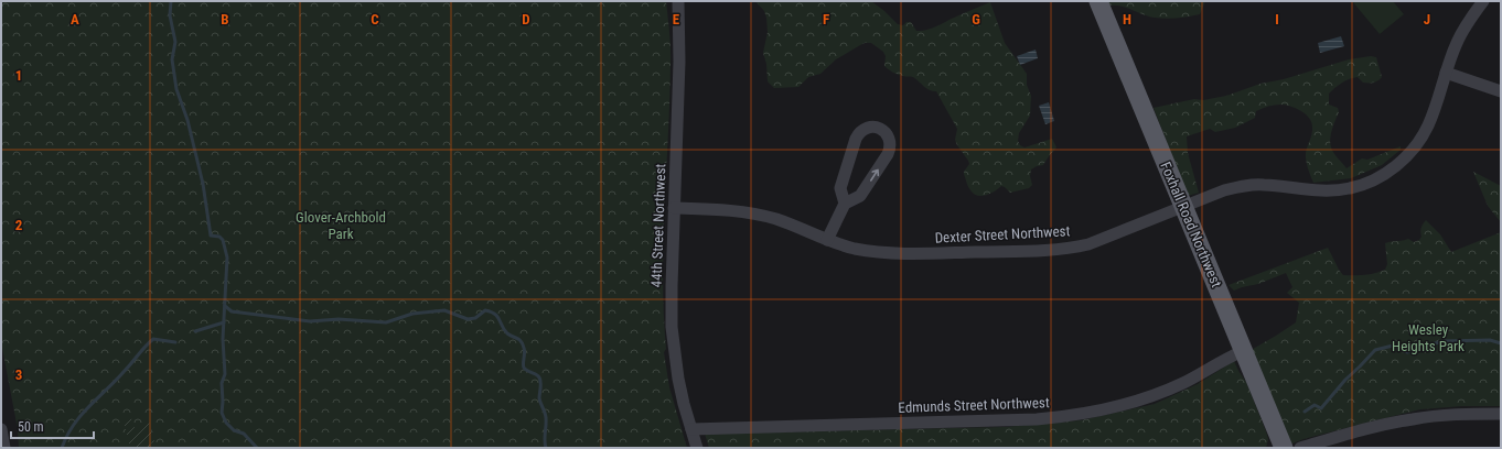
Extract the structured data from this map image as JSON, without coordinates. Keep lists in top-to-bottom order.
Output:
{
  "streets": {
    "main road": ["Foxhall Road Northwest"],
    "street": ["44th Street Northwest", "Dexter Street Northwest", "Edmunds Street Northwest"]
  },
  "crossings": [
    ["Foxhall Road Northwest", "Dexter Street Northwest"],
    ["Foxhall Road Northwest", "Edmunds Street Northwest"],
    ["44th Street Northwest", "Dexter Street Northwest"],
    ["44th Street Northwest", "Edmunds Street Northwest"]
  ],
  "parks": ["Glover-Archbold Park", "Wesley Heights Park"],
  "scale_bar": "50 m",
  "grid": {
    "columns": [
      "A",
      "B",
      "C",
      "D",
      "E",
      "F",
      "G",
      "H",
      "I",
      "J"
    ],
    "rows": ["1", "2", "3"]
  }
}
